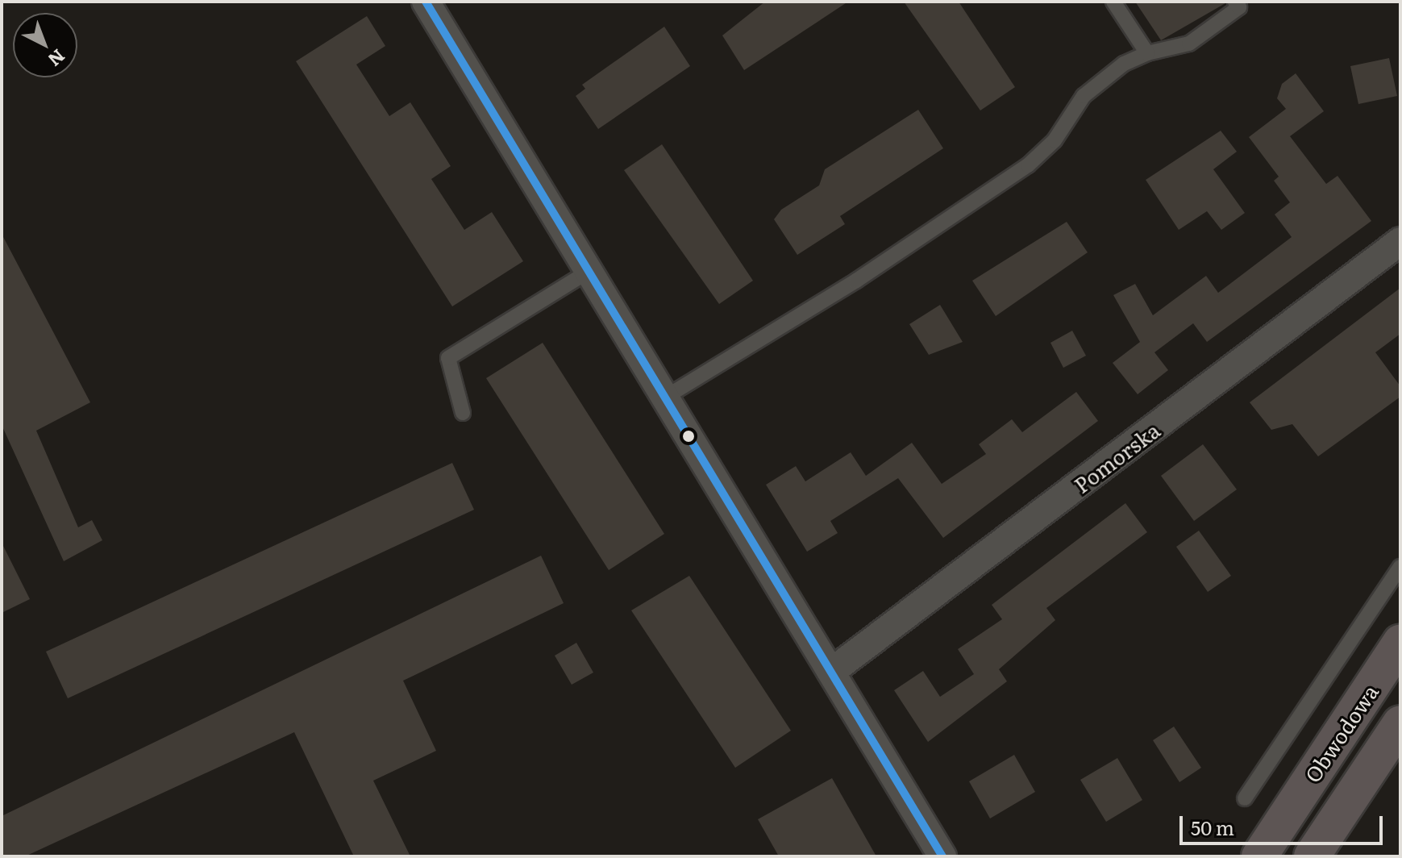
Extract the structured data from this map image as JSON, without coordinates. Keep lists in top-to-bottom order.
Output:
{
  "streets": {
    "main road": ["Obwodowa"],
    "street": ["Pomorska"]
  },
  "scale_bar": "50 m",
  "north": "bottom right"
}
